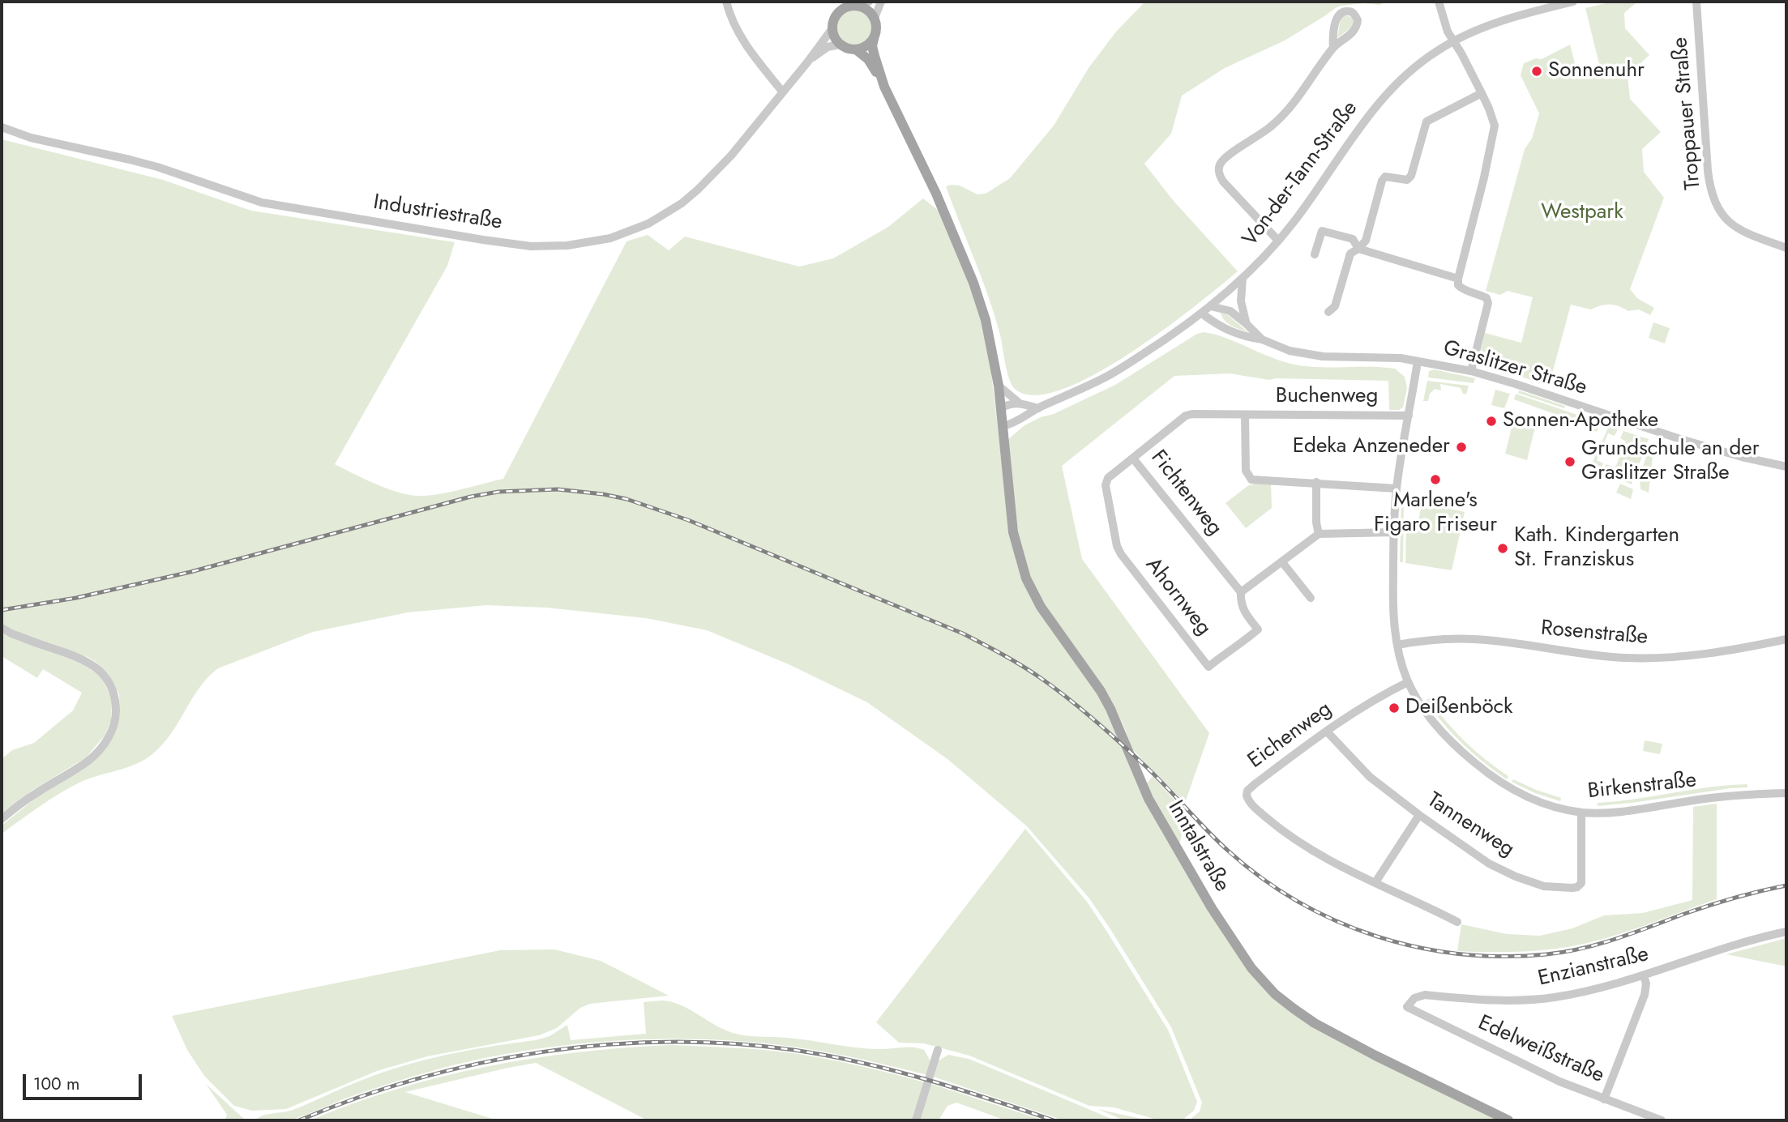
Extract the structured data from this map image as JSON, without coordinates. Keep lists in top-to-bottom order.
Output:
{
  "streets": {
    "main road": ["Inntalstraße"],
    "street": [
      "Troppauer Straße",
      "Von-der-Tann-Straße",
      "Industriestraße",
      "Graslitzer Straße",
      "Buchenweg",
      "Fichtenweg",
      "Ahornweg",
      "Rosenstraße",
      "Eichenweg",
      "Birkenstraße",
      "Tannenweg",
      "Enzianstraße",
      "Edelweißstraße"
    ]
  },
  "crossings": [
    ["Von-der-Tann-Straße", "Graslitzer Straße"],
    ["Von-der-Tann-Straße", "Inntalstraße"],
    ["Graslitzer Straße", "Birkenstraße"],
    ["Buchenweg", "Fichtenweg"],
    ["Buchenweg", "Birkenstraße"],
    ["Fichtenweg", "Ahornweg"],
    ["Rosenstraße", "Birkenstraße"],
    ["Eichenweg", "Birkenstraße"],
    ["Eichenweg", "Tannenweg"],
    ["Birkenstraße", "Tannenweg"],
    ["Enzianstraße", "Edelweißstraße"]
  ],
  "parks": ["Westpark"],
  "places": [
    "Sonnenuhr",
    "Sonnen-Apotheke",
    "Edeka Anzeneder",
    "Grundschule an der Graslitzer Straße",
    "Marlene's Figaro Friseur",
    "Kath. Kindergarten St. Franziskus",
    "Deißenböck"
  ],
  "scale_bar": "100 m"
}
